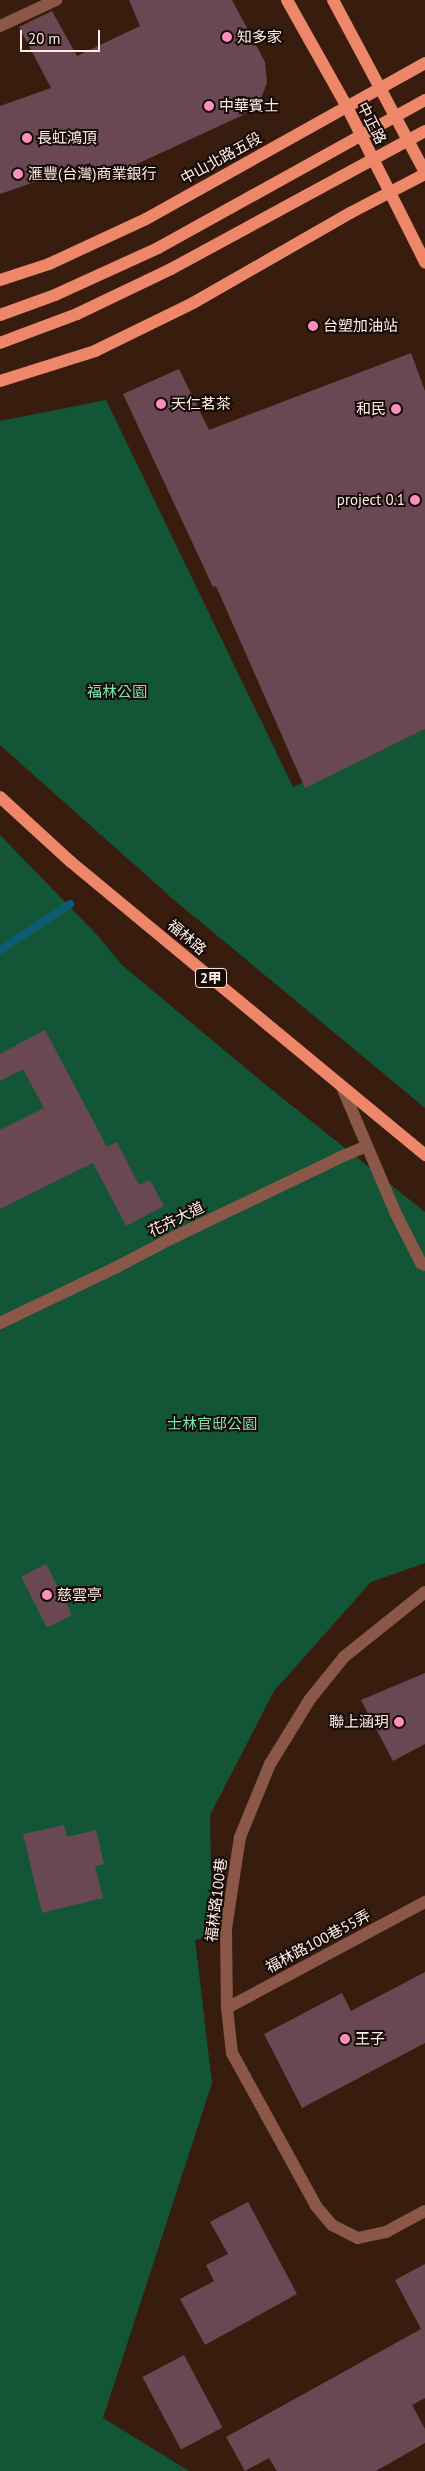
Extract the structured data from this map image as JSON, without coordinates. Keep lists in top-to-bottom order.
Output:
{
  "streets": {
    "main road": [
      "中正路",
      "中山北路五段",
      "福林路",
      "2甲"
    ],
    "street": ["花卉大道", "福林路100巷", "福林路100巷55弄"]
  },
  "crossings": [
    ["中正路", "中山北路五段"],
    ["福林路100巷", "福林路100巷55弄"]
  ],
  "parks": ["福林公園", "士林官邸公園"],
  "places": [
    "知多家",
    "中華賓士",
    "長虹鴻頂",
    "滙豐(台灣)商業銀行",
    "台塑加油站",
    "天仁茗茶",
    "和民",
    "project 0.1",
    "慈雲亭",
    "聯上涵玥",
    "王子"
  ],
  "scale_bar": "20 m"
}
